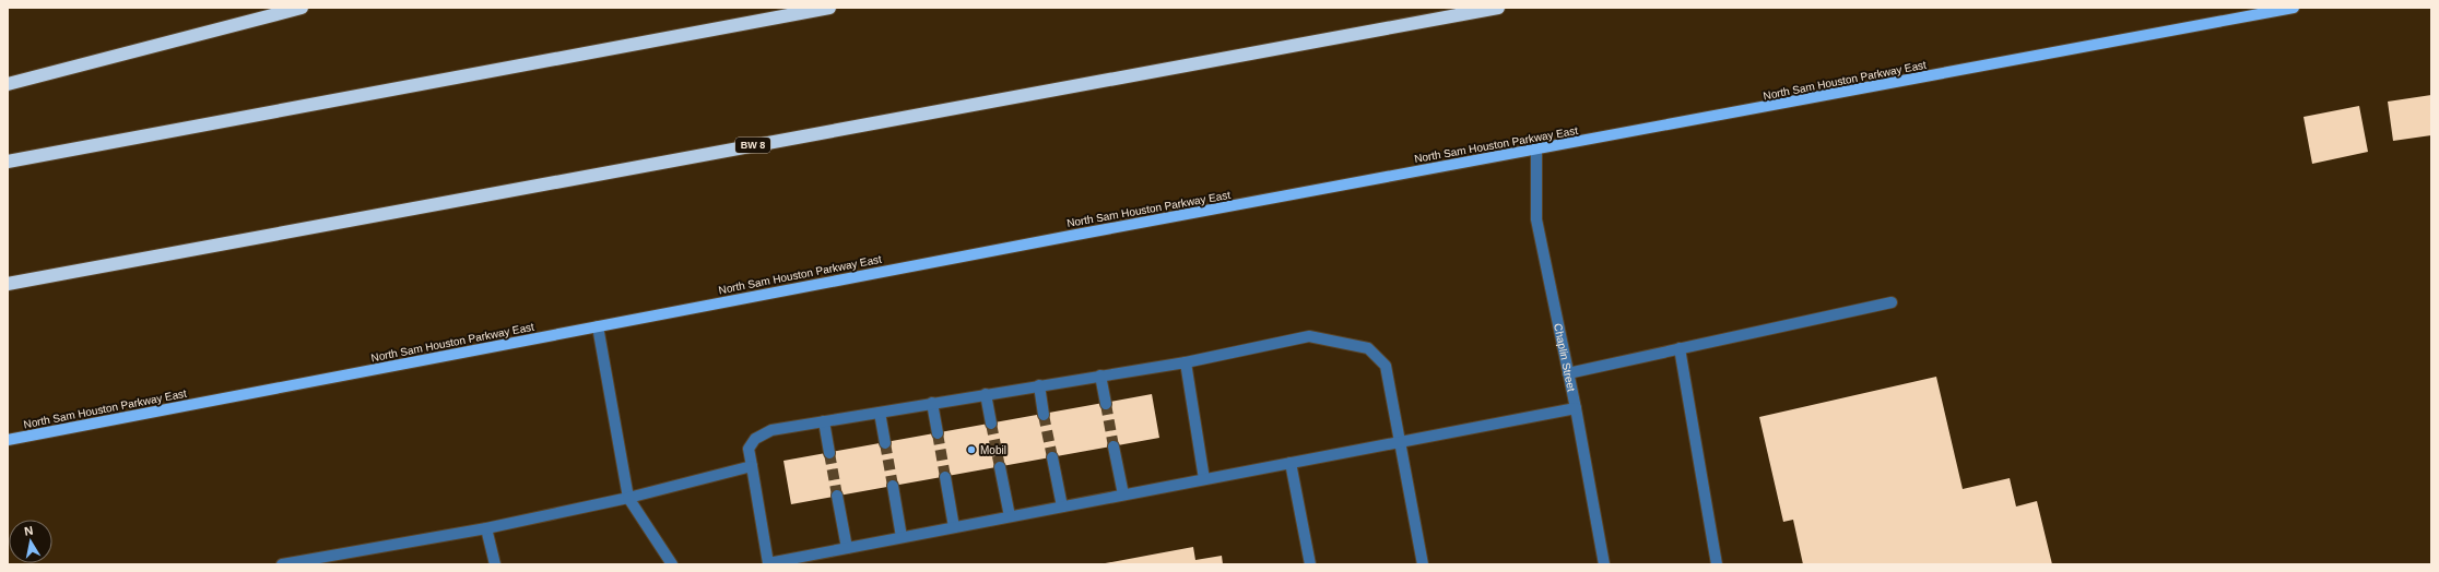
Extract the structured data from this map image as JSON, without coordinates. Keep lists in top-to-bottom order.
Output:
{
  "streets": {
    "highway": ["BW 8"],
    "main road": ["North Sam Houston Parkway East"],
    "street": ["Chaplin Street"]
  },
  "crossings": [
    ["North Sam Houston Parkway East", "Chaplin Street"]
  ],
  "places": ["Mobil"],
  "north": "top"
}
